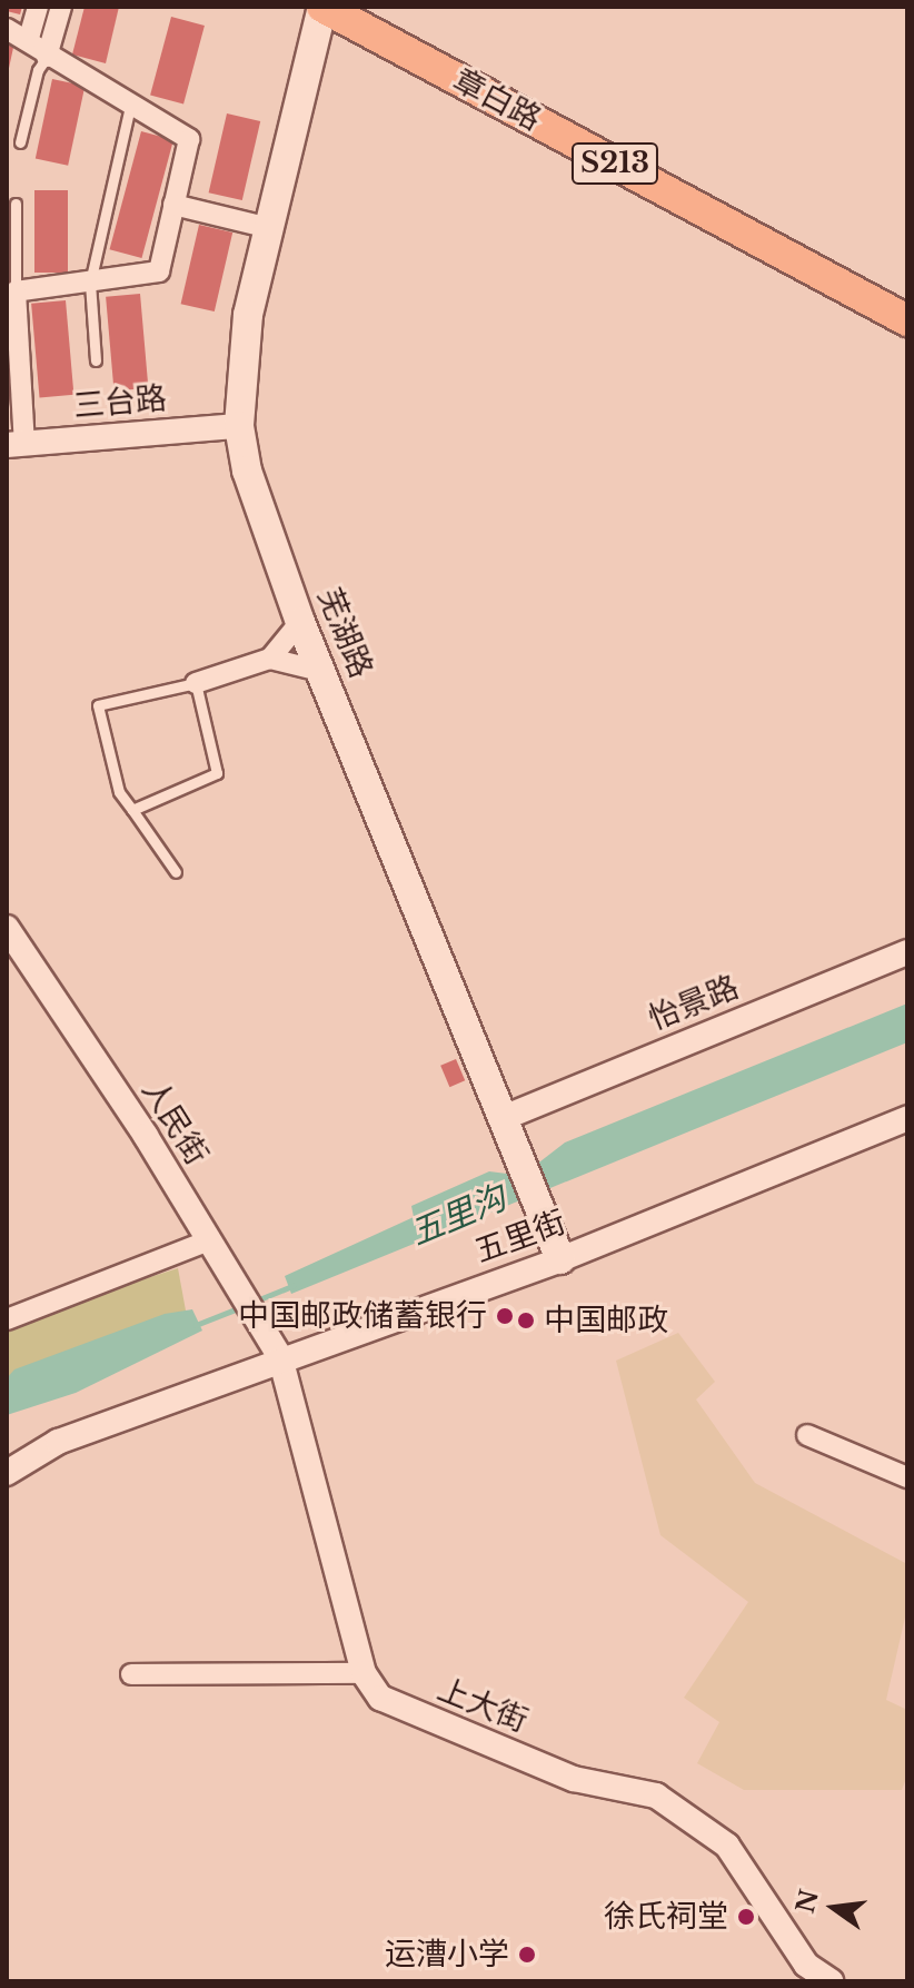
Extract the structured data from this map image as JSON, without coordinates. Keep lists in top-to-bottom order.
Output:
{
  "streets": {
    "main road": ["章白路", "S213", "芜湖路"],
    "street": [
      "三台路",
      "怡景路",
      "人民街",
      "五里街",
      "上大街"
    ]
  },
  "crossings": [
    ["章白路", "芜湖路"],
    ["三台路", "芜湖路"],
    ["芜湖路", "怡景路"],
    ["芜湖路", "五里街"],
    ["人民街", "五里街"],
    ["人民街", "上大街"],
    ["五里街", "上大街"]
  ],
  "water": ["五里沟"],
  "places": [
    "中国邮政储蓄银行",
    "中国邮政",
    "徐氏祠堂",
    "运漕小学"
  ],
  "north": "left"
}
